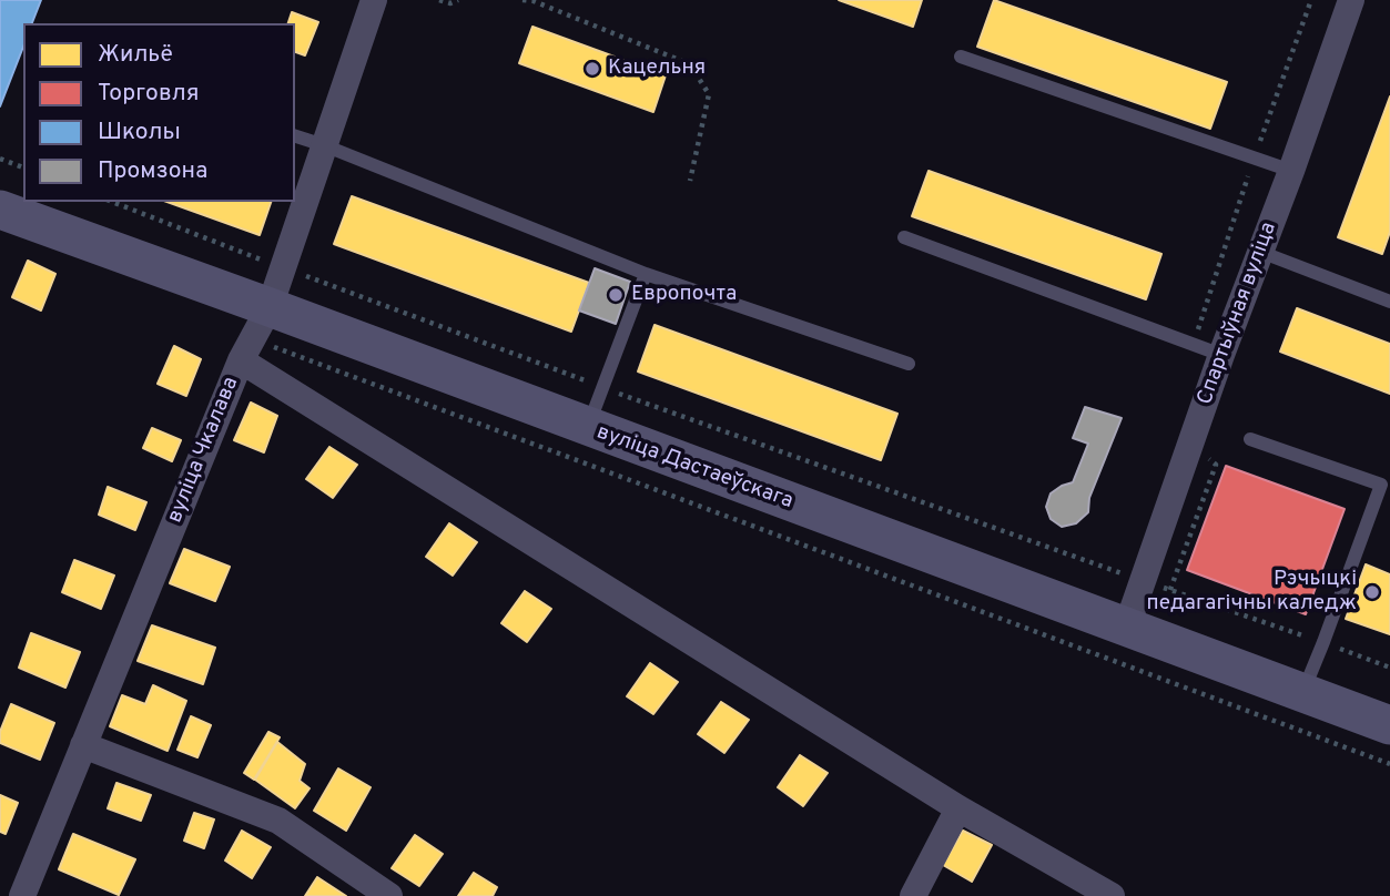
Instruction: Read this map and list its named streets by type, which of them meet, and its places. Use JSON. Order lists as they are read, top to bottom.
{
  "streets": {
    "street": ["Спартыўная вуліца", "вуліца Чкалава", "вуліца Дастаеўскага"]
  },
  "crossings": [
    ["Спартыўная вуліца", "вуліца Дастаеўскага"],
    ["вуліца Чкалава", "вуліца Дастаеўскага"]
  ],
  "places": ["Кацельня", "Европочта", "Рэчыцкі педагагічны каледж"],
  "legend": [
    "Жильё",
    "Торговля",
    "Школы",
    "Промзона"
  ]
}
